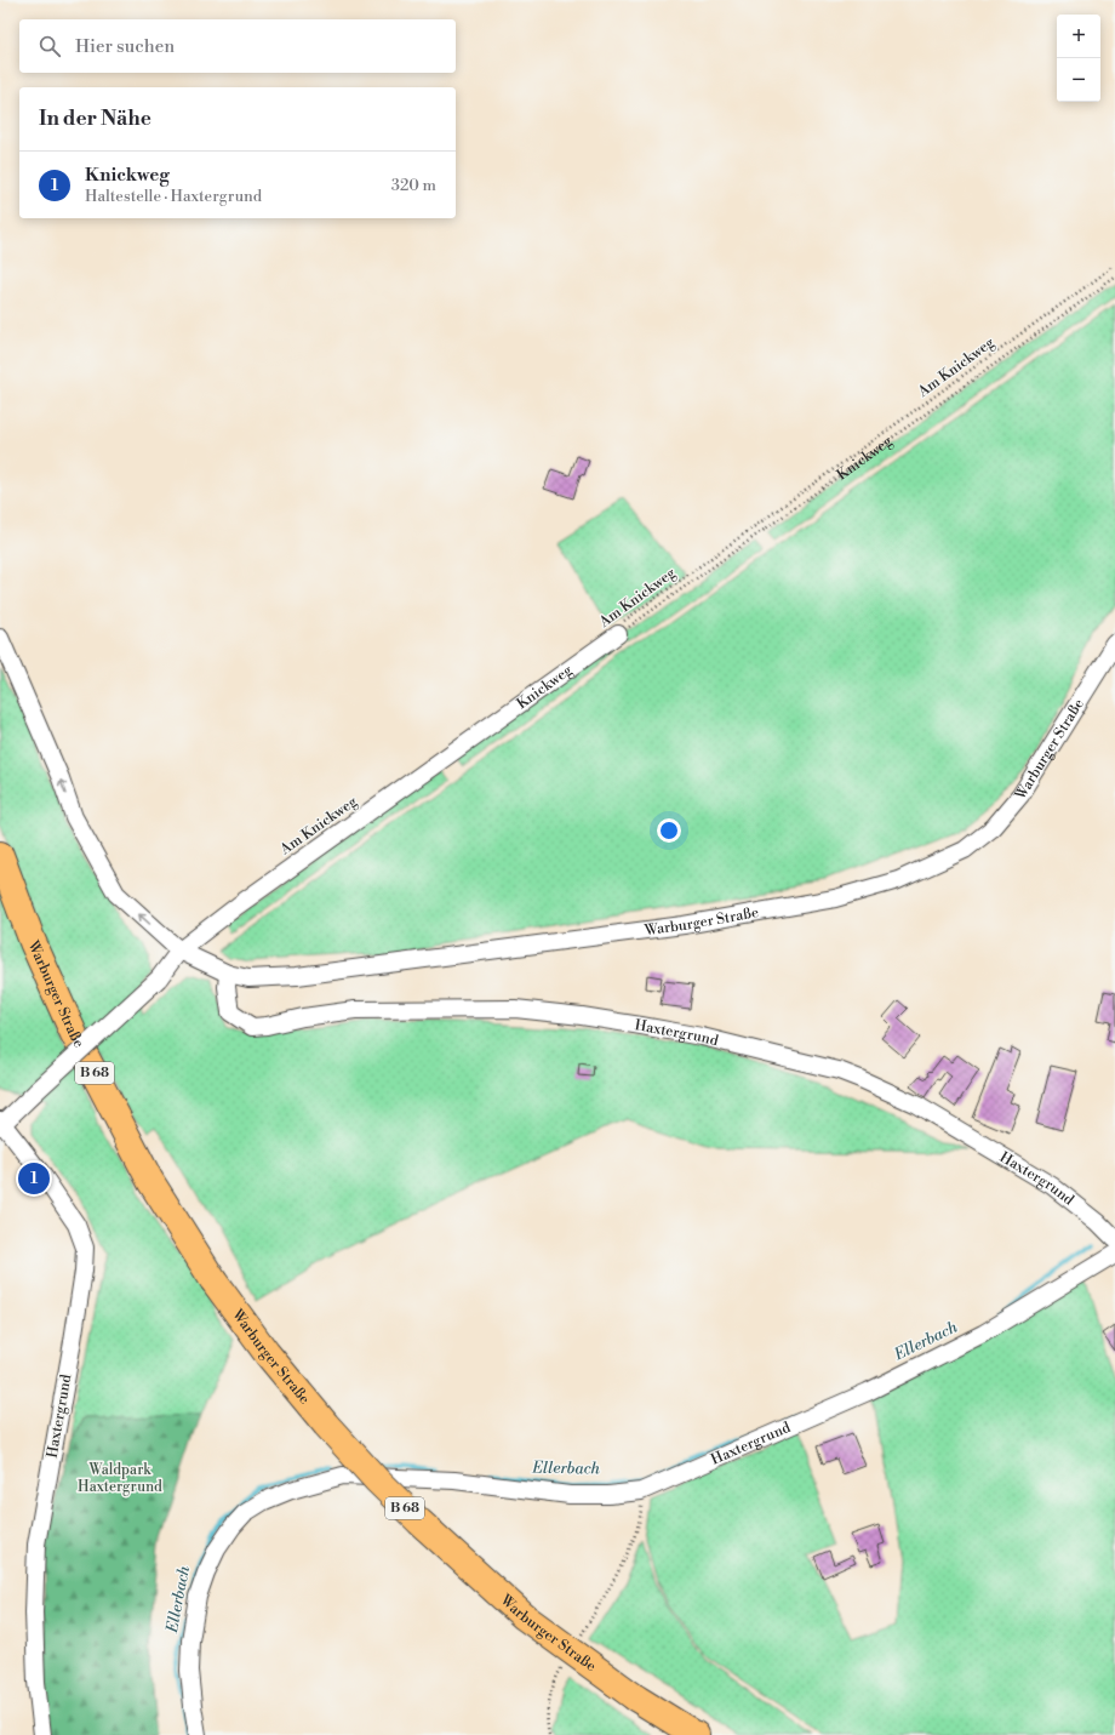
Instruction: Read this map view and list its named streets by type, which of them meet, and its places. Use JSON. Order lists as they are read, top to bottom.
{
  "streets": {
    "main road": ["Warburger Straße", "B 68"],
    "street": ["Knickweg", "Haxtergrund"],
    "path": ["Am Knickweg"]
  },
  "crossings": [
    ["Am Knickweg", "Knickweg"],
    ["Knickweg", "Warburger Straße"],
    ["Knickweg", "Haxtergrund"],
    ["Warburger Straße", "Haxtergrund"]
  ],
  "water": ["Ellerbach"],
  "parks": ["Waldpark Haxtergrund"],
  "page": {
    "map_buttons": ["+", "−"],
    "search": "Hier suchen",
    "heading": "In der Nähe",
    "list": [
      {
        "mark": "1",
        "name": "Knickweg",
        "note": "Haltestelle · Haxtergrund",
        "value": "320 m"
      }
    ],
    "pins": "1"
  }
}
